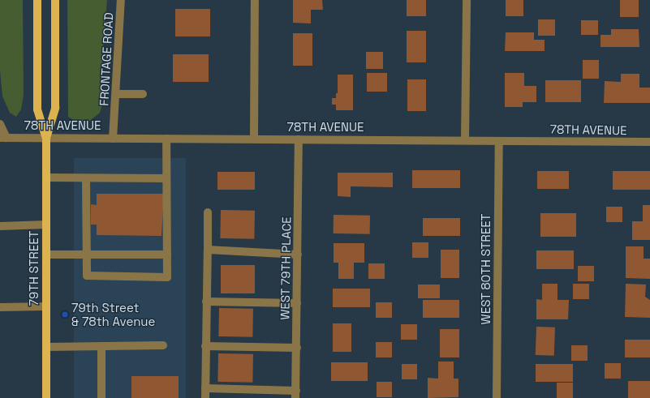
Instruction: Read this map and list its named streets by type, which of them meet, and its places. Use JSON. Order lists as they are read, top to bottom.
{
  "streets": {
    "main road": ["79TH STREET"],
    "street": [
      "FRONTAGE ROAD",
      "78TH AVENUE",
      "WEST 79TH PLACE",
      "WEST 80TH STREET"
    ]
  },
  "crossings": [
    ["FRONTAGE ROAD", "78TH AVENUE"],
    ["78TH AVENUE", "79TH STREET"],
    ["78TH AVENUE", "WEST 79TH PLACE"],
    ["78TH AVENUE", "WEST 80TH STREET"]
  ],
  "places": ["79th Street & 78th Avenue"]
}
